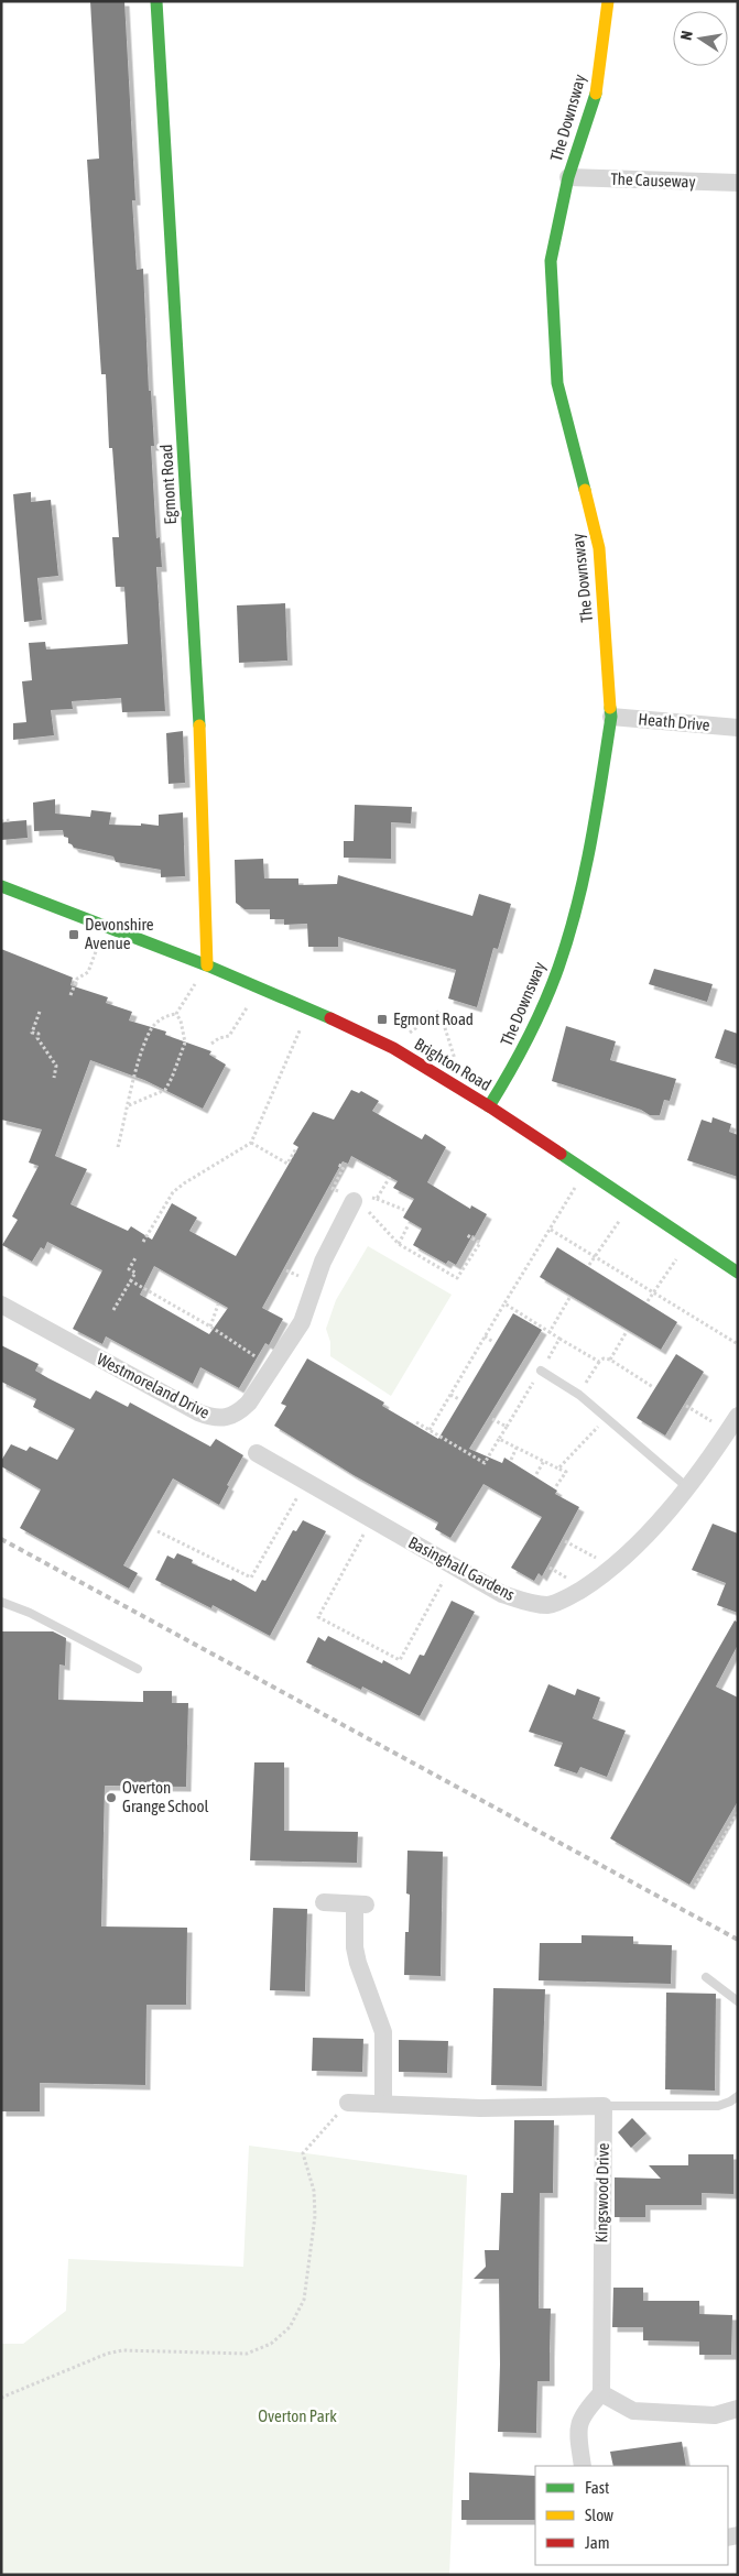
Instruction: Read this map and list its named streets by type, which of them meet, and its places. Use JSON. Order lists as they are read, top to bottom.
{
  "streets": {
    "street": [
      "The Downsway",
      "The Causeway",
      "Egmont Road",
      "Heath Drive",
      "Brighton Road",
      "Westmoreland Drive",
      "Basinghall Gardens",
      "Kingswood Drive"
    ]
  },
  "crossings": [
    ["The Downsway", "The Causeway"],
    ["The Downsway", "Heath Drive"],
    ["The Downsway", "Brighton Road"],
    ["Egmont Road", "Brighton Road"]
  ],
  "parks": ["Overton Park"],
  "places": {
    "transit": ["Devonshire Avenue", "Egmont Road"],
    "other": ["Overton Grange School"]
  },
  "legend": ["Fast", "Slow", "Jam"],
  "north": "left"
}
